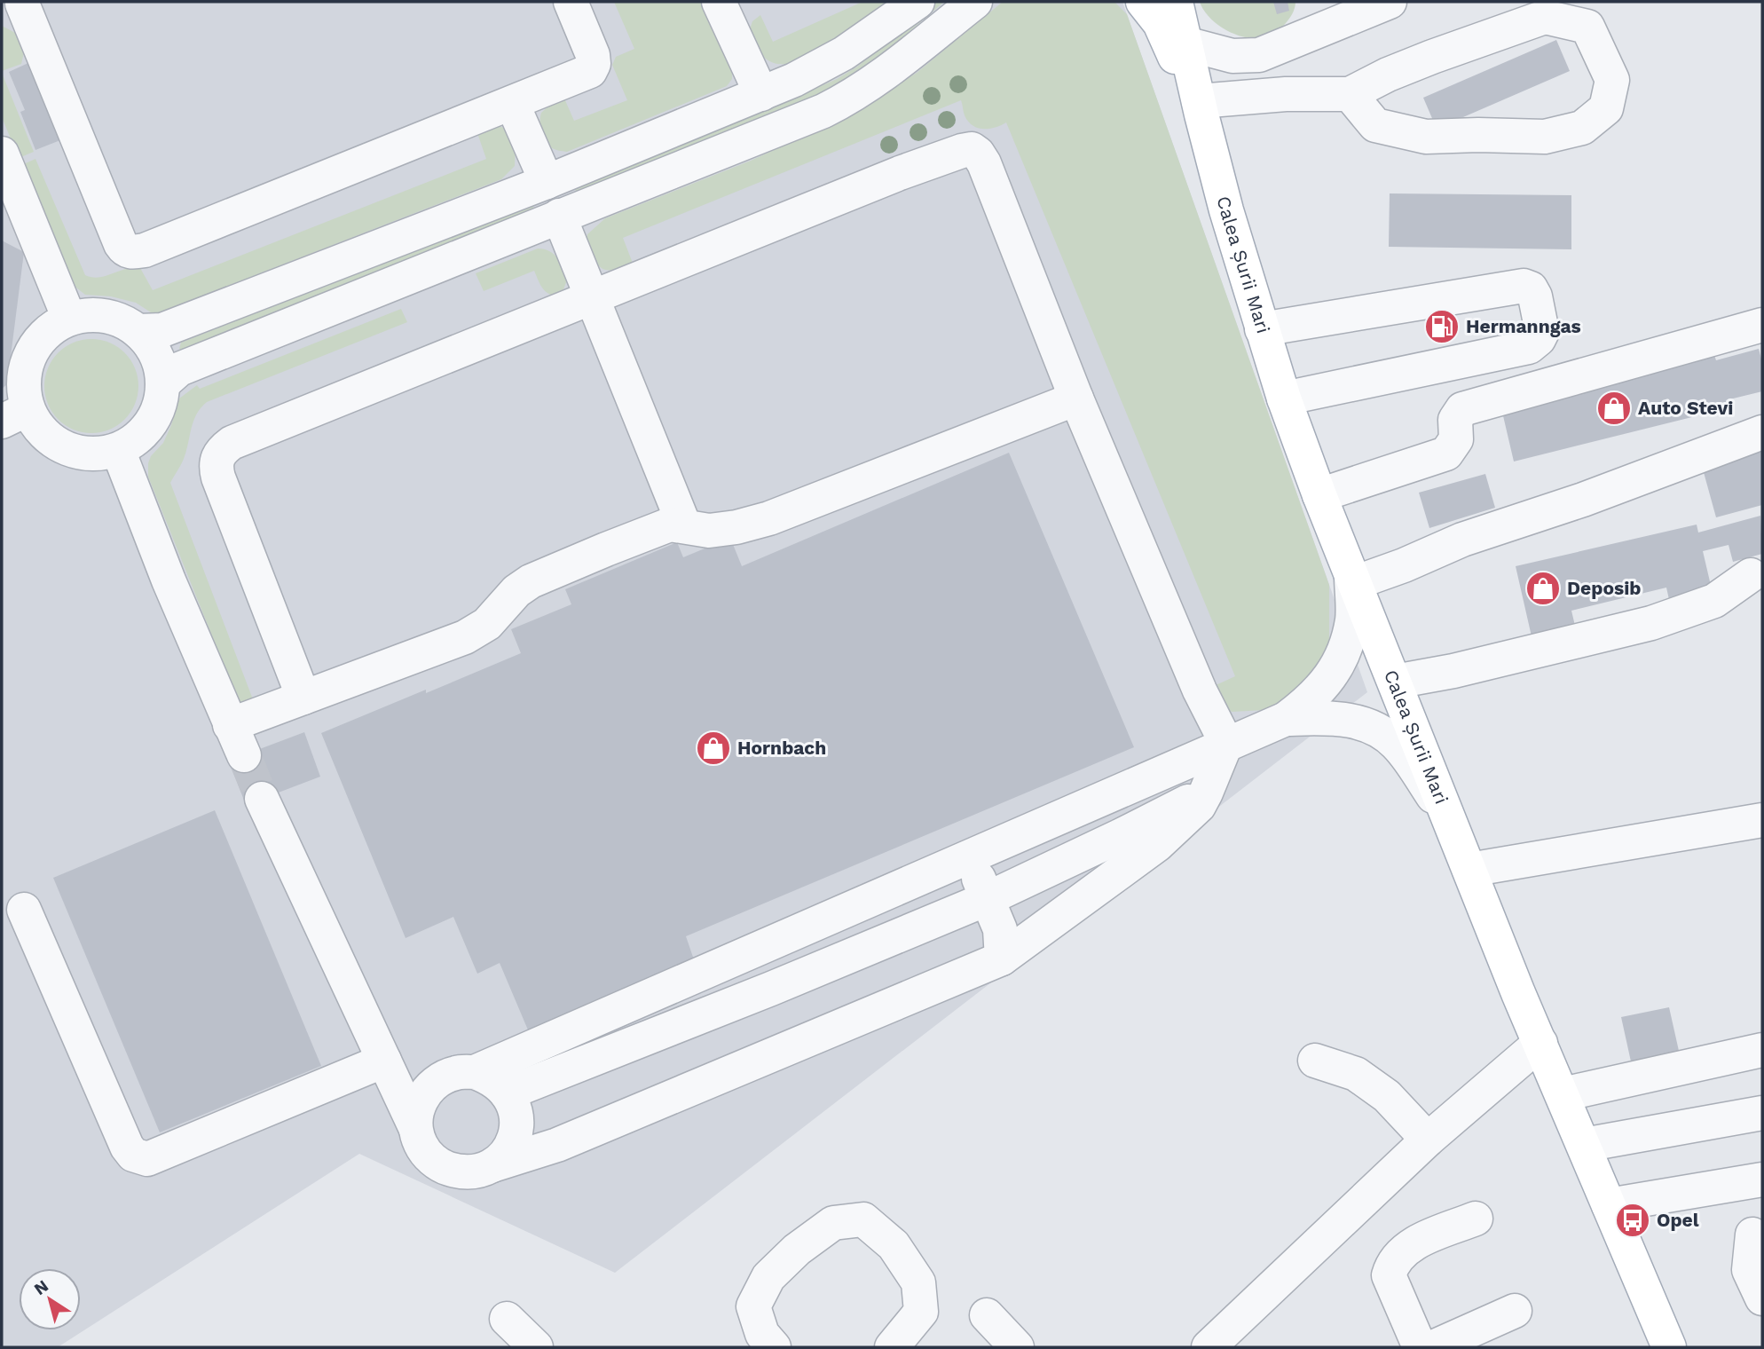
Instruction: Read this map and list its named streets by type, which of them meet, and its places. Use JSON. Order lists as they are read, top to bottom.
{
  "streets": {
    "main road": ["Calea Șurii Mari"]
  },
  "places": {
    "fuel station": ["Hermanngas"],
    "shop": ["Auto Stevi", "Deposib", "Hornbach"],
    "bus stop": ["Opel"]
  },
  "north": "top left"
}
